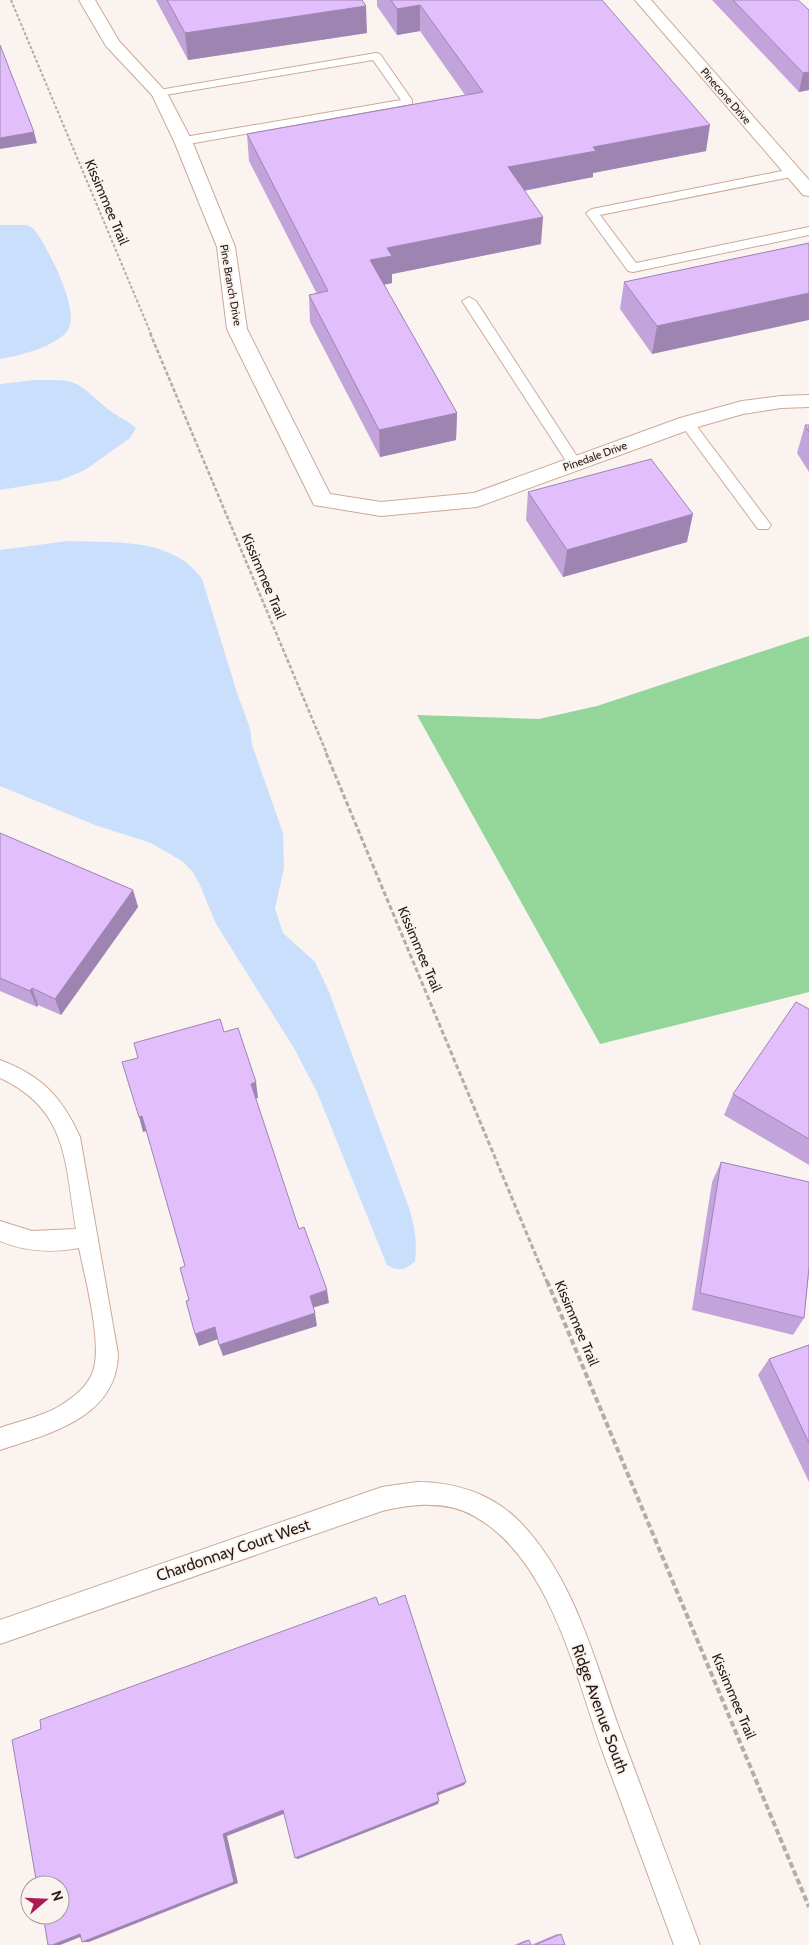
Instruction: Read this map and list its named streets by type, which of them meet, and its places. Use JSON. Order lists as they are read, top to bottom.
{
  "streets": {
    "street": ["Pinecone Drive", "Pine Branch Drive", "Pinedale Drive"],
    "lane": ["Chardonnay Court West", "Ridge Avenue South"],
    "path": ["Kissimmee Trail"]
  },
  "crossings": [
    ["Pine Branch Drive", "Pinedale Drive"],
    ["Chardonnay Court West", "Ridge Avenue South"]
  ],
  "north": "right"
}
